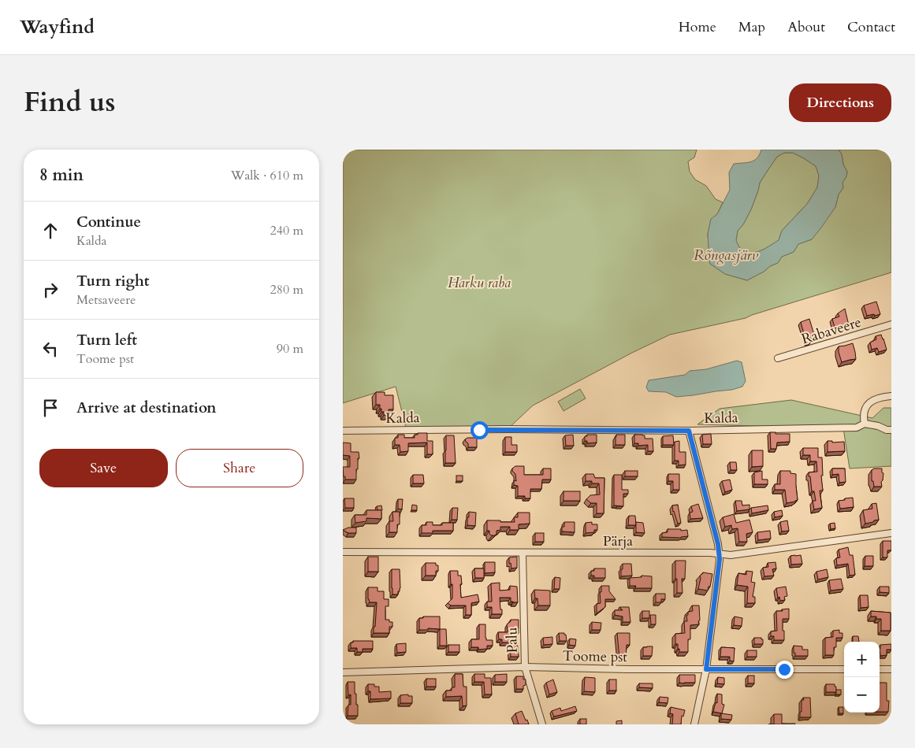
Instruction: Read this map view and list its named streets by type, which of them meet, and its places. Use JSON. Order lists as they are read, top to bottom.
{
  "streets": {
    "street": [
      "Rabaveere",
      "Kalda",
      "Pärja",
      "Palu",
      "Toome pst"
    ]
  },
  "crossings": [
    ["Pärja", "Palu"],
    ["Palu", "Toome pst"]
  ],
  "water": ["Rõngasjärv"],
  "parks": ["Harku raba"],
  "page": {
    "header": "Wayfind",
    "nav": [
      "Home",
      "Map",
      "About",
      "Contact"
    ],
    "title": "Find us",
    "buttons": [
      "Directions",
      ["Save", "Share"]
    ],
    "heading": ["8 min", "Walk · 610 m"],
    "list": [
      ["Continue", "Kalda", "240 m"],
      ["Turn right", "Metsaveere", "280 m"],
      ["Turn left", "Toome pst", "90 m"],
      "Arrive at destination"
    ],
    "map_buttons": ["+", "−"]
  }
}
